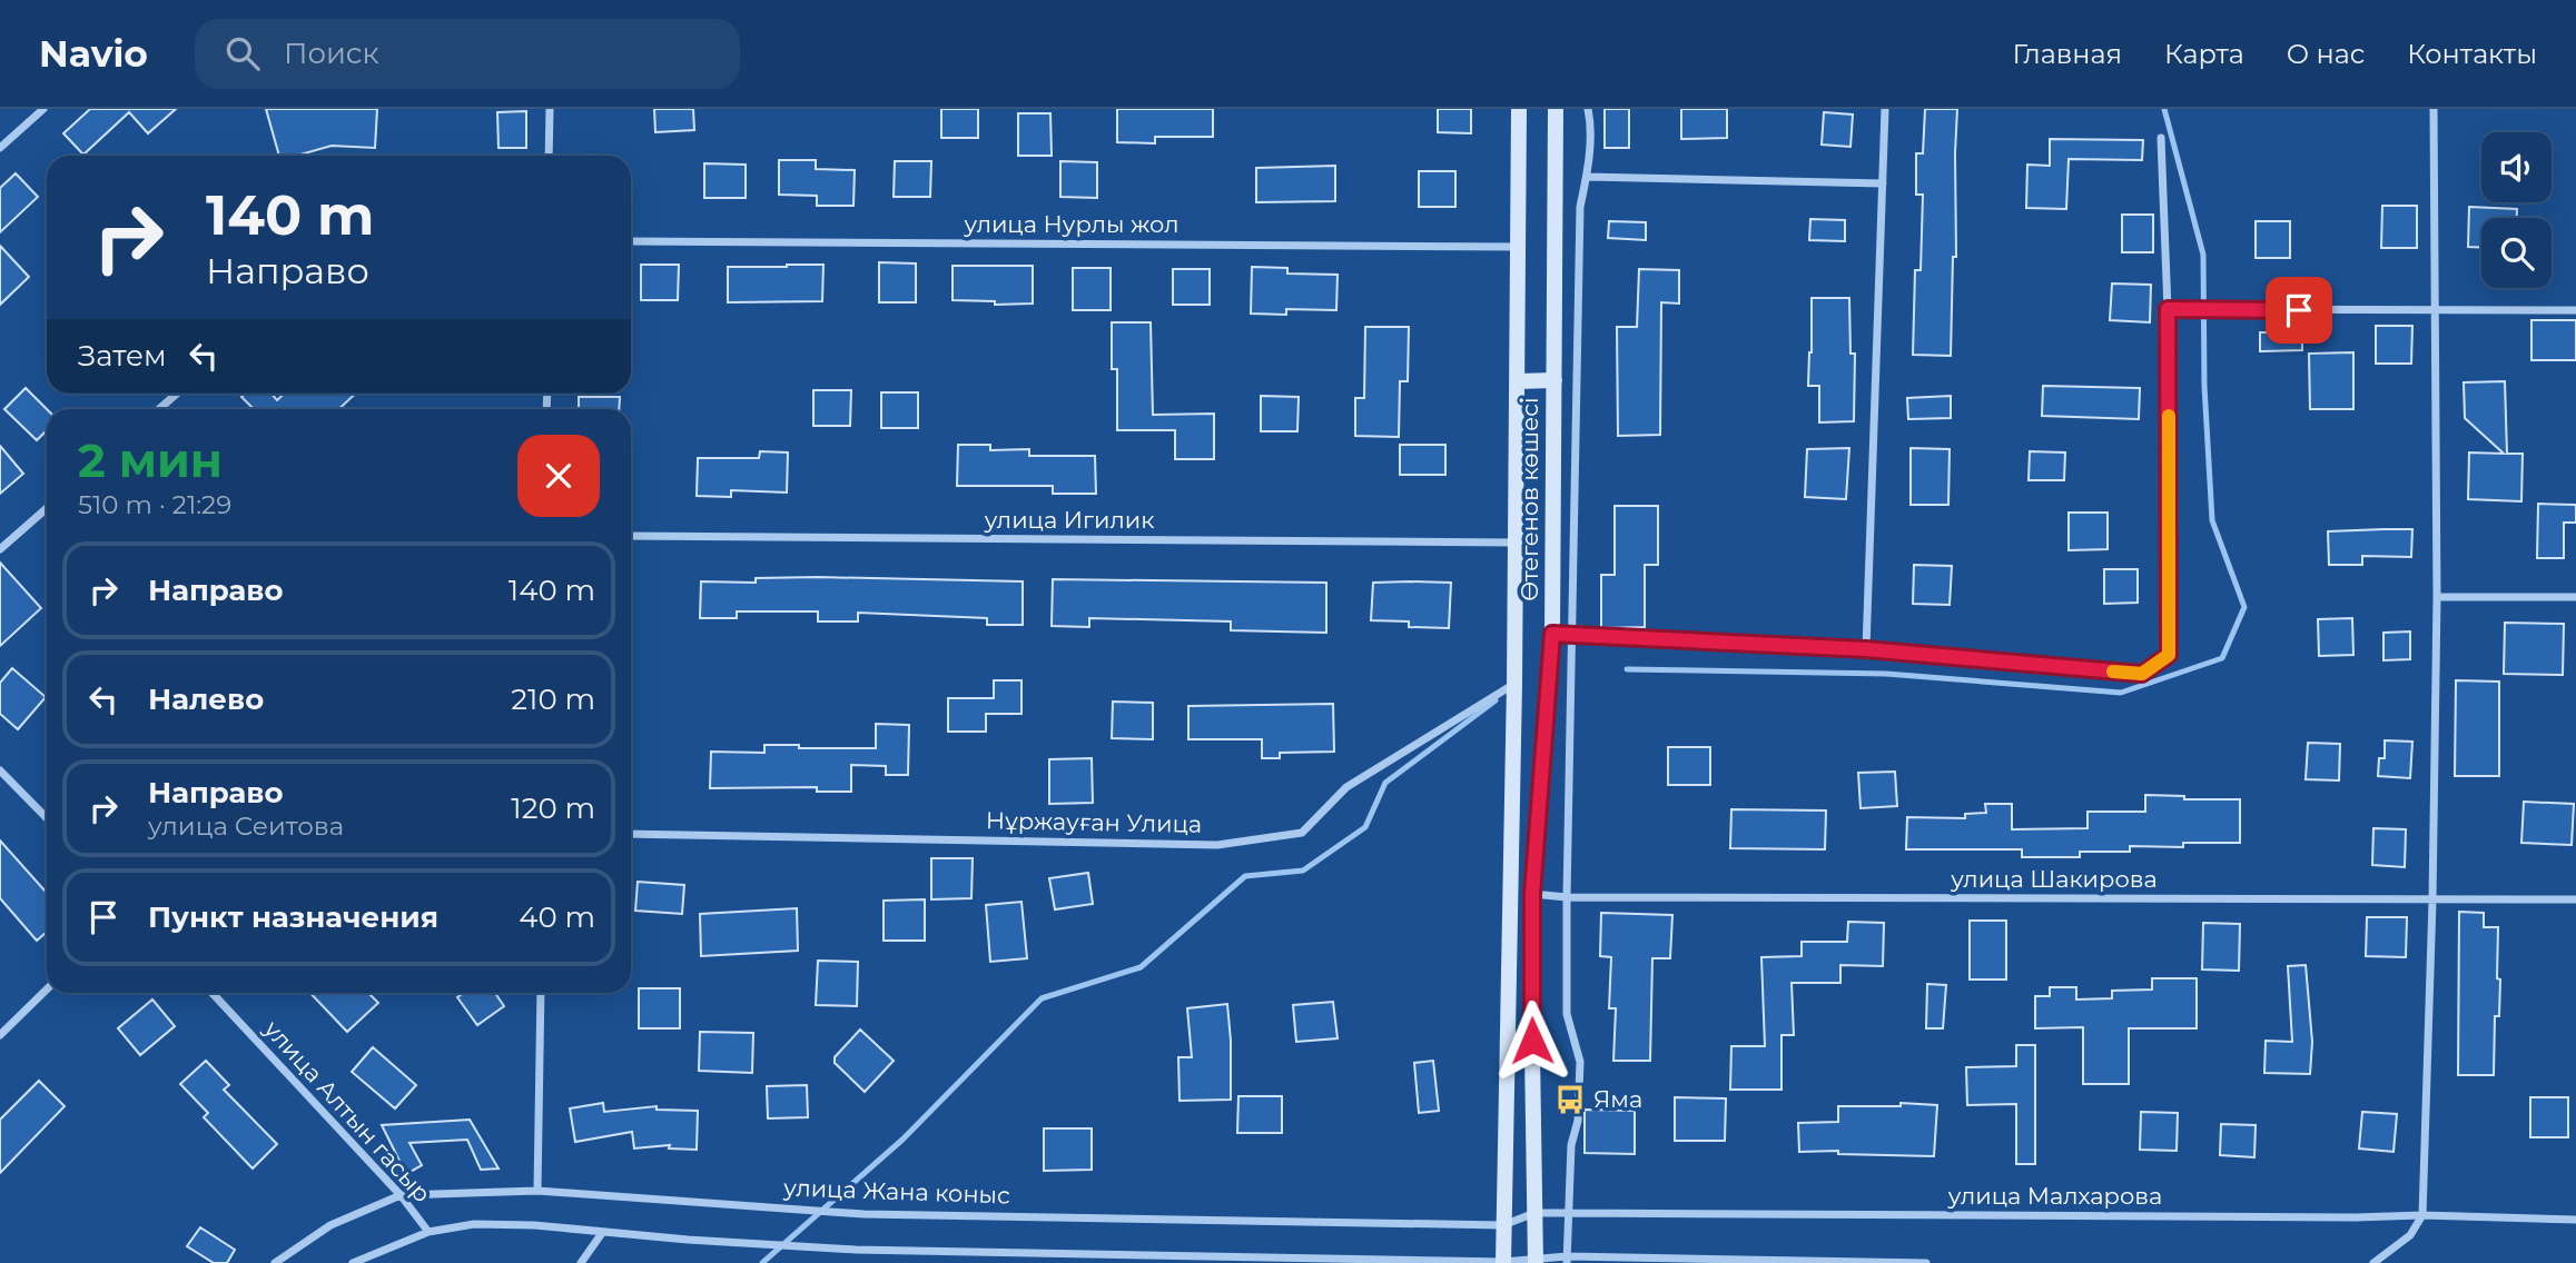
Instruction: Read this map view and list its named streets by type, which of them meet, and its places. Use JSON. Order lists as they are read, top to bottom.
{
  "streets": {
    "main road": ["Өтегенов көшесі"],
    "street": [
      "улица Нурлы жол",
      "улица Игилик",
      "Нұржауған Улица",
      "улица Шакирова",
      "улица Алтын гасыр",
      "улица Жана коныс",
      "улица Малхарова"
    ]
  },
  "crossings": [
    ["улица Нурлы жол", "Өтегенов көшесі"],
    ["Өтегенов көшесі", "улица Игилик"],
    ["Өтегенов көшесі", "Нұржауған Улица"],
    ["Өтегенов көшесі", "улица Шакирова"],
    ["Өтегенов көшесі", "улица Жана коныс"],
    ["Өтегенов көшесі", "улица Малхарова"],
    ["улица Алтын гасыр", "улица Жана коныс"],
    ["улица Жана коныс", "улица Малхарова"]
  ],
  "places": {
    "bus stop": ["Яма"]
  },
  "page": {
    "header": "Navio",
    "search": "Поиск",
    "nav": [
      "Главная",
      "Карта",
      "О нас",
      "Контакты"
    ],
    "turn": ["140 m", "Направо"],
    "then": "Затем",
    "heading": ["2 мин", "510 m · 21:29"],
    "list": [
      {
        "name": "Направо",
        "value": "140 m"
      },
      {
        "name": "Налево",
        "value": "210 m"
      },
      {
        "name": "Направо",
        "note": "улица Сеитова",
        "value": "120 m"
      },
      {
        "name": "Пункт назначения",
        "value": "40 m"
      }
    ]
  }
}
